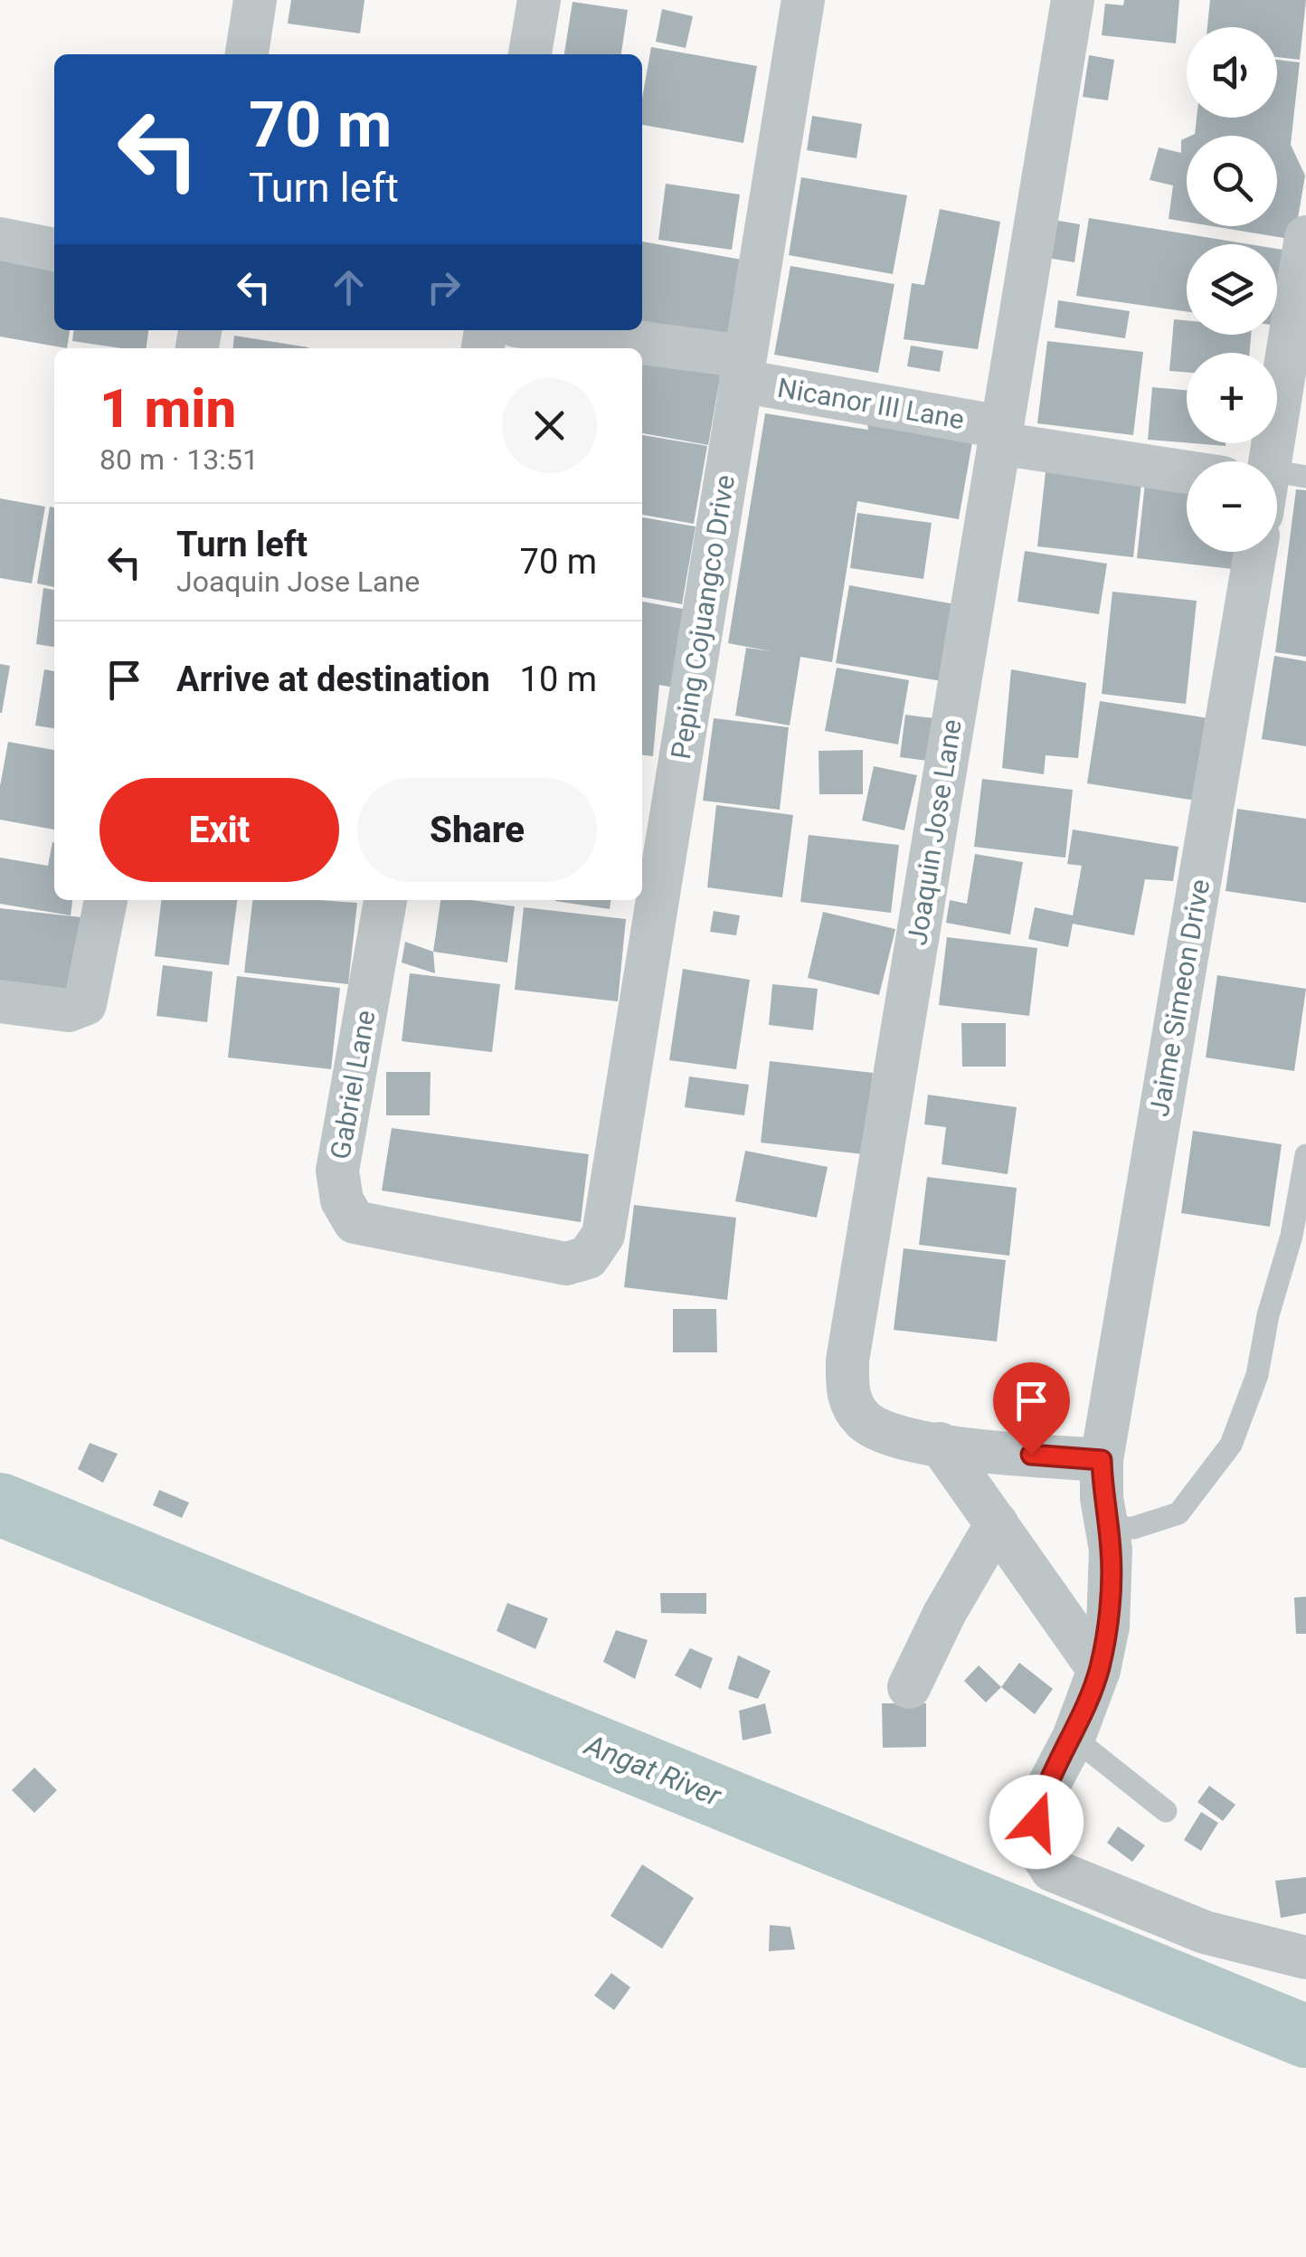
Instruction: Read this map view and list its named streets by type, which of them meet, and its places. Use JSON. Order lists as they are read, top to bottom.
{
  "streets": {
    "street": [
      "Nicanor III Lane",
      "Peping Cojuangco Drive",
      "Joaquin Jose Lane",
      "Jaime Simeon Drive",
      "Gabriel Lane"
    ]
  },
  "crossings": [
    ["Nicanor III Lane", "Peping Cojuangco Drive"],
    ["Nicanor III Lane", "Joaquin Jose Lane"],
    ["Peping Cojuangco Drive", "Gabriel Lane"],
    ["Joaquin Jose Lane", "Jaime Simeon Drive"]
  ],
  "water": ["Angat River"],
  "page": {
    "map_buttons": ["+", "−"],
    "turn": ["70 m", "Turn left"],
    "heading": ["1 min", "80 m · 13:51"],
    "list": [
      {
        "name": "Turn left",
        "note": "Joaquin Jose Lane",
        "value": "70 m"
      },
      {
        "name": "Arrive at destination",
        "value": "10 m"
      }
    ],
    "buttons": ["Exit", "Share"]
  }
}
